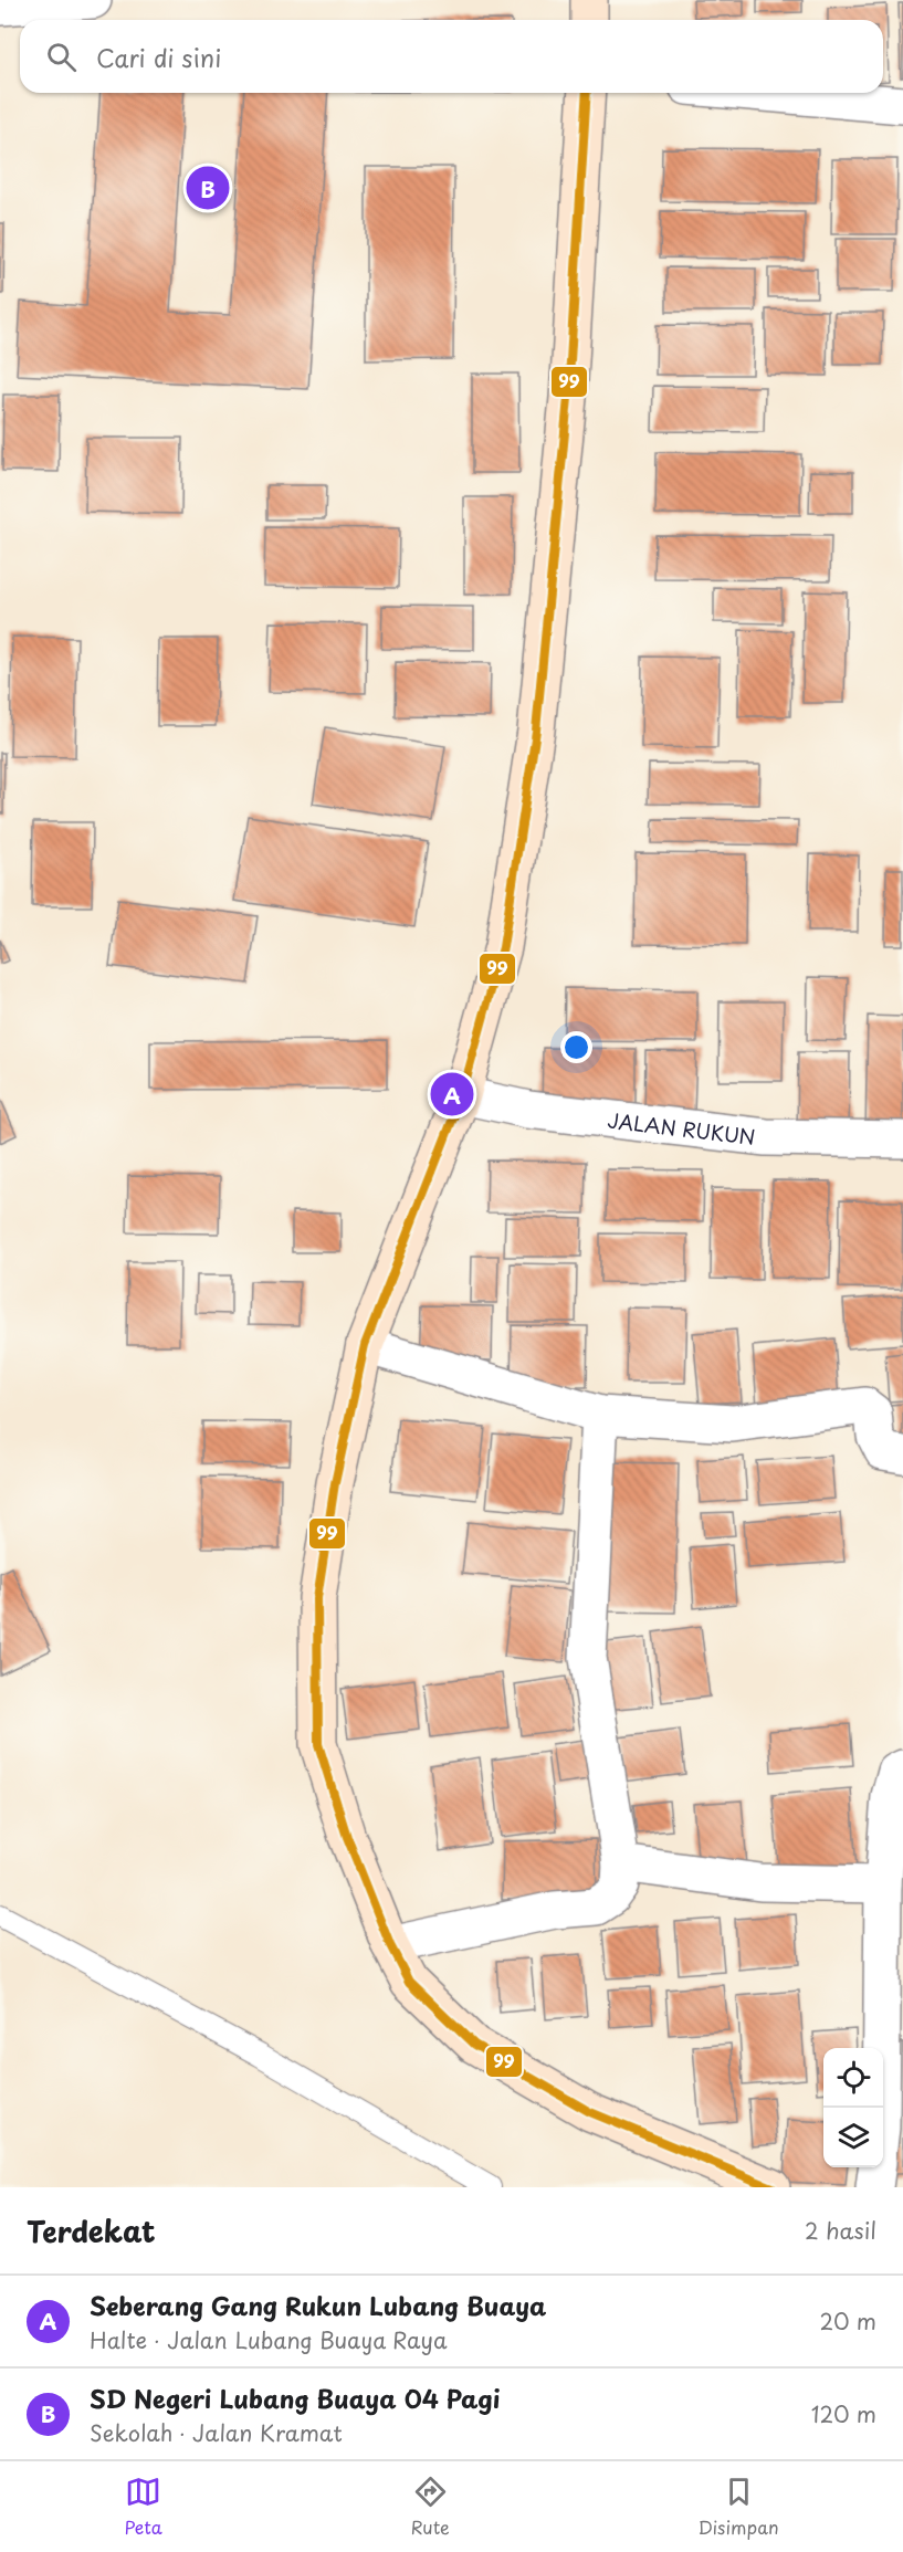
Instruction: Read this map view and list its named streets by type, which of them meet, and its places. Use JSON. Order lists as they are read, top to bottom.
{
  "streets": {
    "street": ["JALAN RUKUN"]
  },
  "lines": ["transit line 99"],
  "page": {
    "search": "Cari di sini",
    "pins": ["B", "A"],
    "heading": ["Terdekat", "2 hasil"],
    "list": [
      {
        "mark": "A",
        "name": "Seberang Gang Rukun Lubang Buaya",
        "note": "Halte · Jalan Lubang Buaya Raya",
        "value": "20 m"
      },
      {
        "mark": "B",
        "name": "SD Negeri Lubang Buaya 04 Pagi",
        "note": "Sekolah · Jalan Kramat",
        "value": "120 m"
      }
    ],
    "nav": ["Peta", "Rute", "Disimpan"]
  }
}
